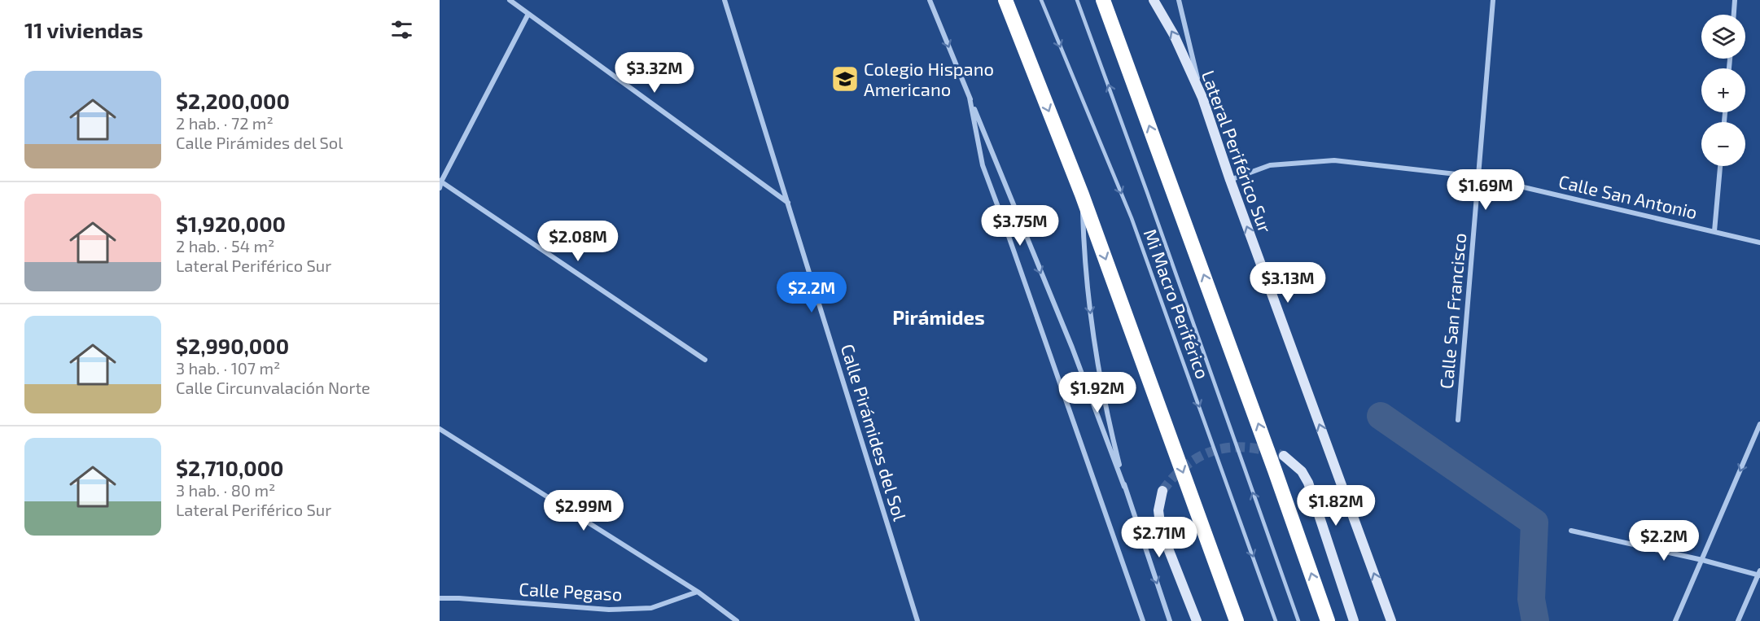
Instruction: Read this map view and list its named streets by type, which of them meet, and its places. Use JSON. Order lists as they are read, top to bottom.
{
  "streets": {
    "main road": ["Lateral Periférico Sur"],
    "street": [
      "Calle San Antonio",
      "Calle San Francisco",
      "Calle Pirámides del Sol",
      "Calle Pegaso"
    ],
    "lane": ["Mi Macro Periférico"]
  },
  "crossings": [
    ["Lateral Periférico Sur", "Calle San Antonio"],
    ["Calle San Antonio", "Calle San Francisco"]
  ],
  "districts": ["Pirámides"],
  "places": {
    "school or university": ["Colegio Hispano Americano"]
  },
  "page": {
    "heading": "11 viviendas",
    "map_buttons": ["+", "−"],
    "price": [
      "$3.32M",
      "$1.69M",
      "$3.75M",
      "$2.08M",
      "$3.13M",
      "$2.2M",
      "$1.92M",
      "$1.82M",
      "$2.99M",
      "$2.71M",
      "$2.2M"
    ],
    "list": [
      {
        "name": "$2,200,000",
        "note": "2 hab. · 72 m² · Calle Pirámides del Sol"
      },
      {
        "name": "$1,920,000",
        "note": "2 hab. · 54 m² · Lateral Periférico Sur"
      },
      {
        "name": "$2,990,000",
        "note": "3 hab. · 107 m² · Calle Circunvalación Norte"
      },
      {
        "name": "$2,710,000",
        "note": "3 hab. · 80 m² · Lateral Periférico Sur"
      }
    ]
  }
}
